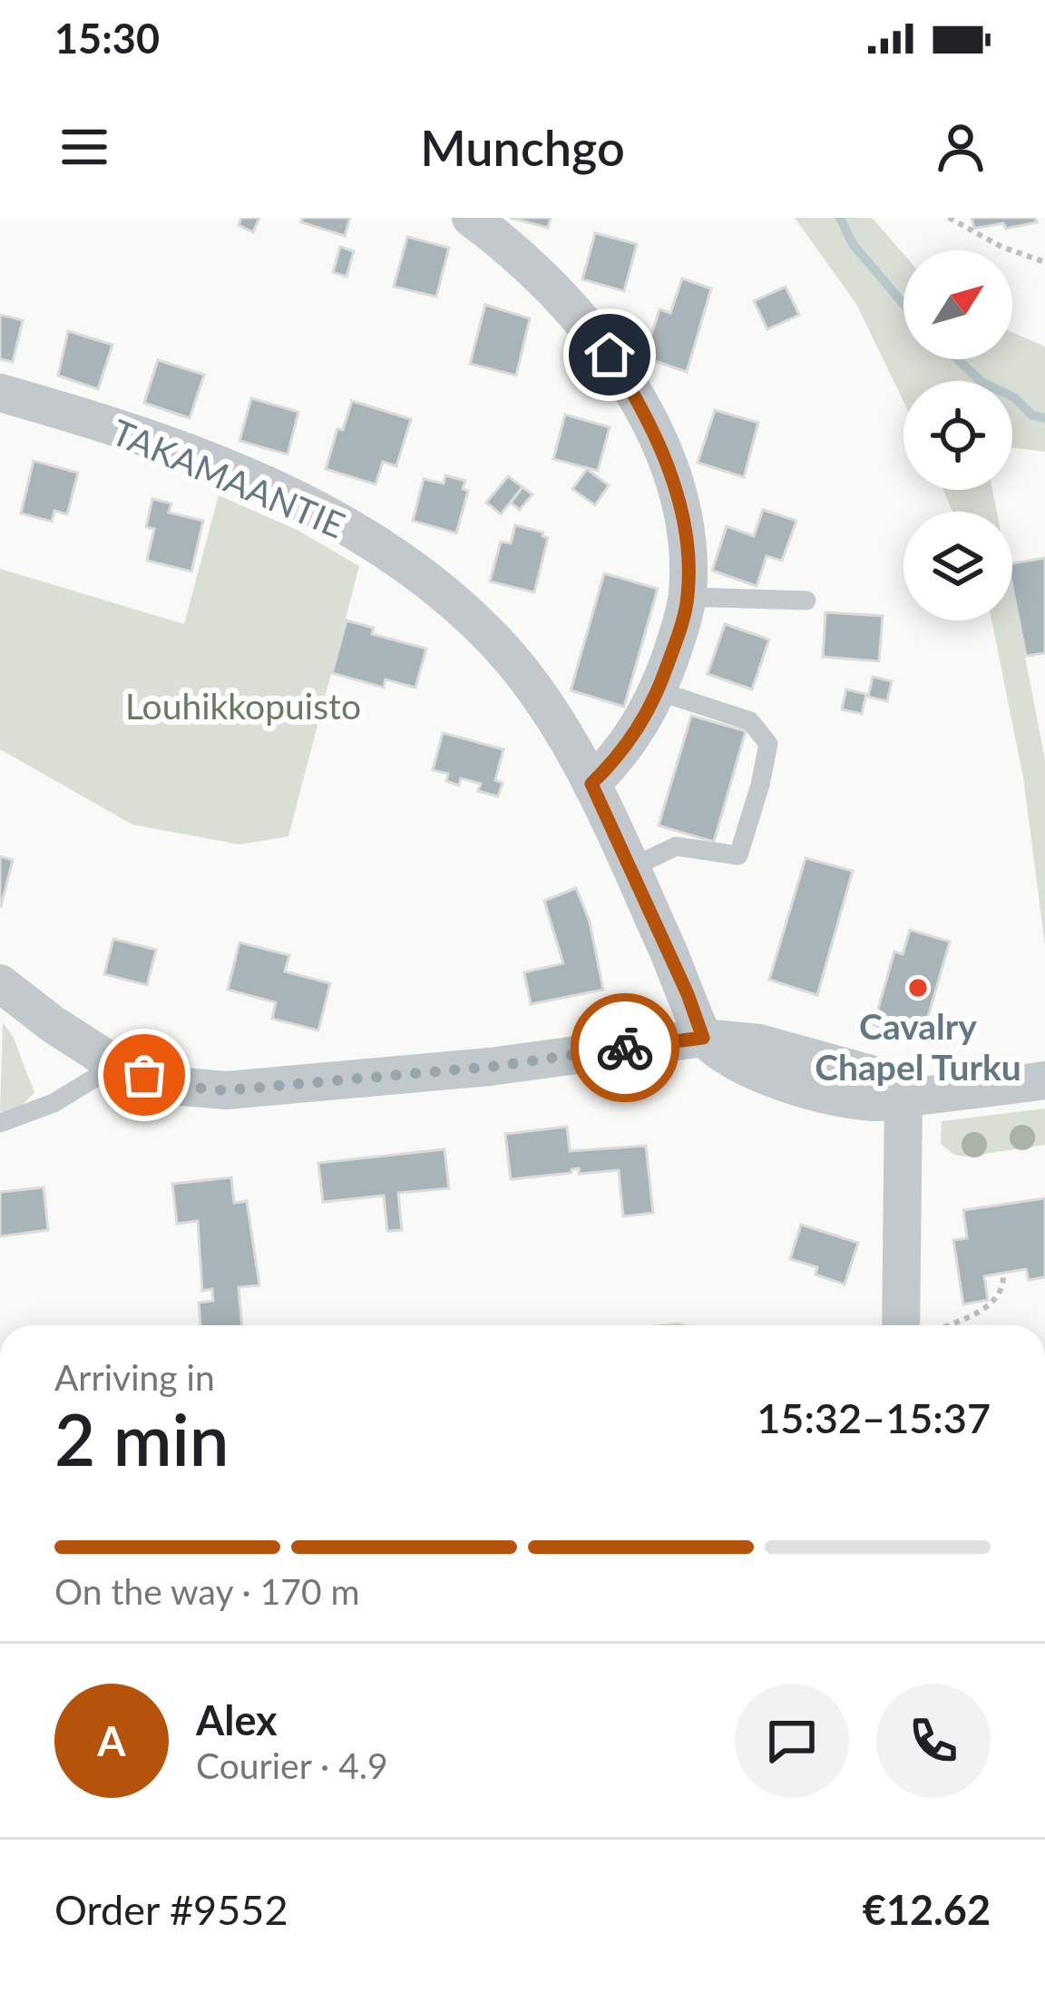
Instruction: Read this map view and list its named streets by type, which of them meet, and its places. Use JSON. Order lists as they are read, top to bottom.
{
  "streets": {
    "street": ["TAKAMAANTIE"]
  },
  "parks": ["Louhikkopuisto"],
  "places": ["Cavalry Chapel Turku"],
  "north": "top right",
  "page": {
    "status": "15:30",
    "header": "Munchgo",
    "heading": ["2 min", "Arriving in", "15:32–15:37"],
    "panel": [
      "Alex",
      "Courier · 4.9",
      "Order #9552",
      "€12.62"
    ],
    "bar": "On the way · 170 m",
    "round": "A"
  }
}
